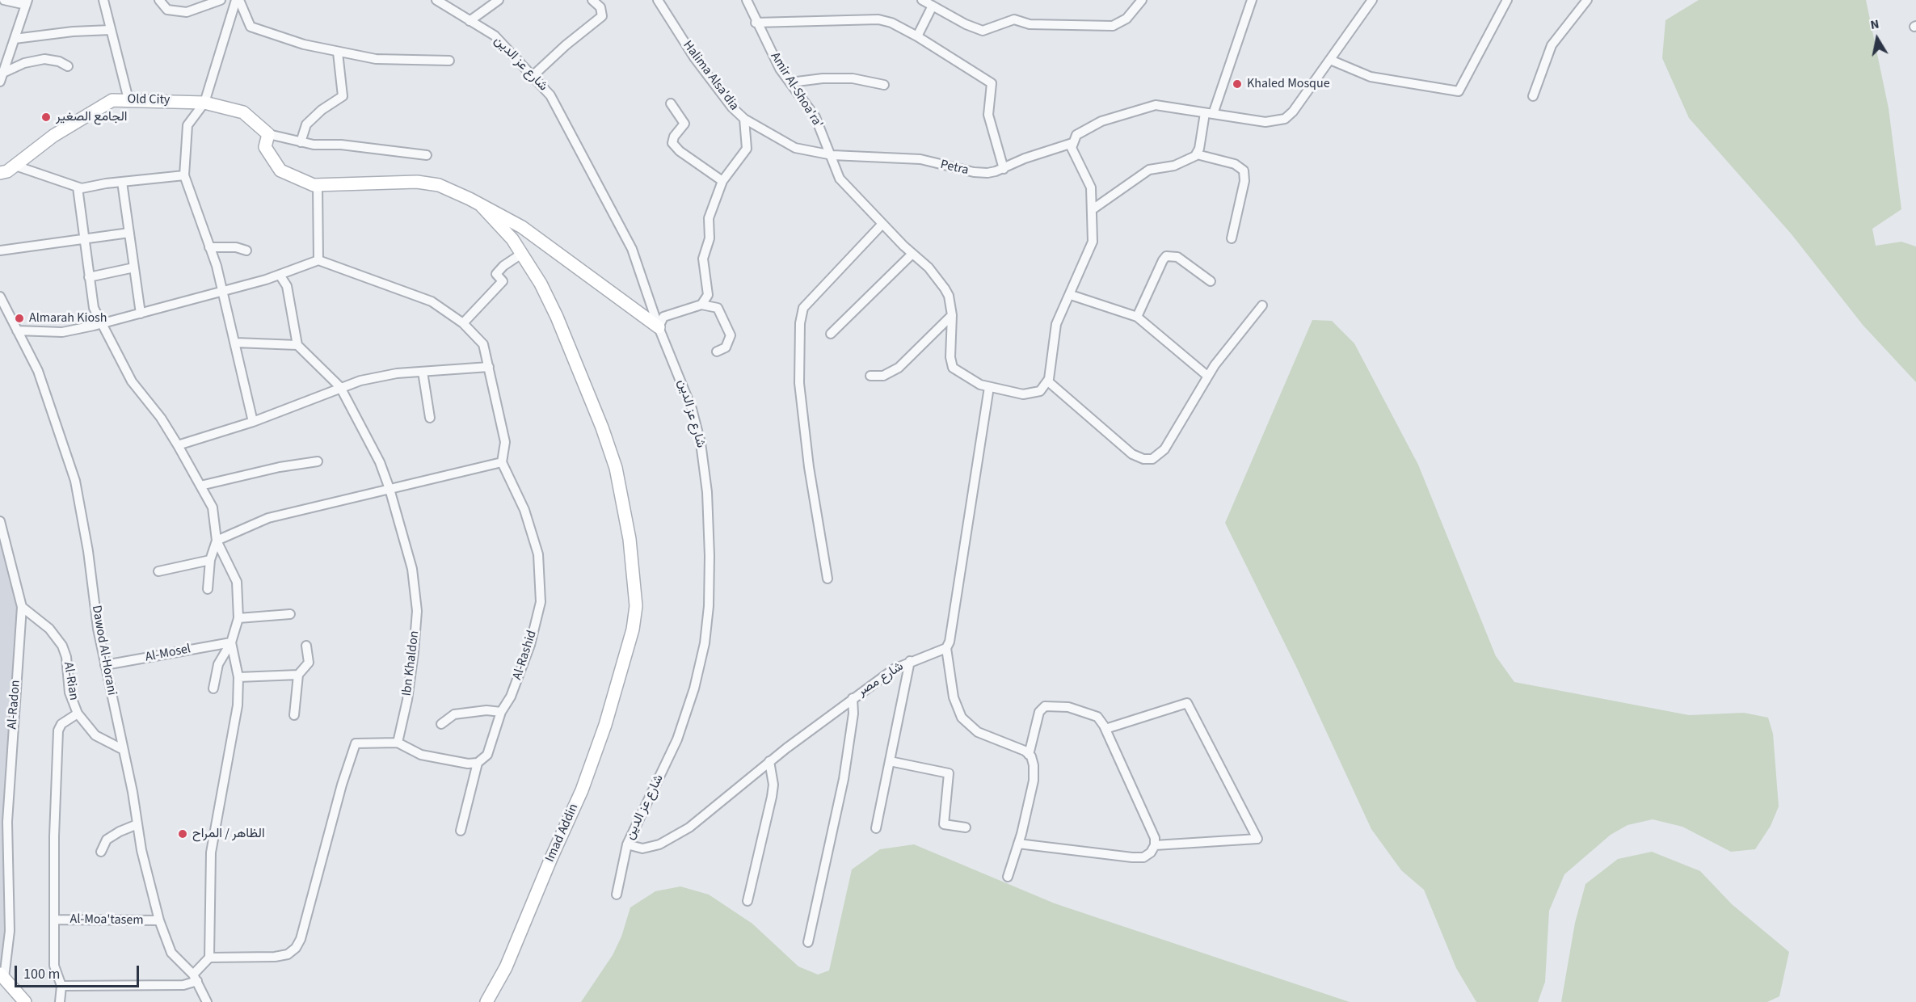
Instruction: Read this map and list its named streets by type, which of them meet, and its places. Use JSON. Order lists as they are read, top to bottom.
{
  "streets": {
    "street": [
      "شارع عز الدين",
      "Halima Alsa'dia",
      "Amir Al-Shoa'ra'",
      "Old City",
      "Petra",
      "Dawod Al-Horani",
      "Al-Mosel",
      "Al-Rashid",
      "Ibn Khaldon",
      "شارع مصر",
      "Al-Rian",
      "Al-Radon",
      "Imad Addin",
      "Al-Moa'tasem"
    ]
  },
  "crossings": [
    ["شارع عز الدين", "شارع مصر"],
    ["Halima Alsa'dia", "Amir Al-Shoa'ra'"],
    ["Halima Alsa'dia", "Petra"],
    ["Amir Al-Shoa'ra'", "Petra"],
    ["Dawod Al-Horani", "Al-Mosel"],
    ["Dawod Al-Horani", "Al-Rian"],
    ["Dawod Al-Horani", "Al-Moa'tasem"],
    ["Al-Rian", "Al-Radon"]
  ],
  "places": [
    "Khaled Mosque",
    "الجامع الصغير",
    "Almarah Kiosh",
    "الظاهر / المراح"
  ],
  "scale_bar": "100 m",
  "north": "top"
}
